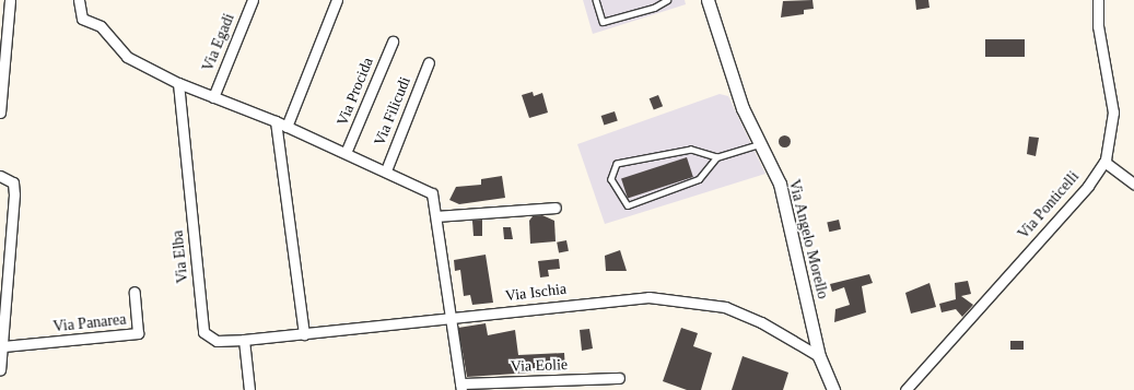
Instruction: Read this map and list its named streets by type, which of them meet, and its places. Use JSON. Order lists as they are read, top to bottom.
{
  "streets": {
    "street": [
      "Via Egadi",
      "Via Procida",
      "Via Filicudi",
      "Via Ponticelli",
      "Via Angelo Morello",
      "Via Elba",
      "Via Ischia",
      "Via Panarea",
      "Via Eolie"
    ]
  },
  "crossings": [
    ["Via Angelo Morello", "Via Ischia"],
    ["Via Elba", "Via Ischia"]
  ]
}
